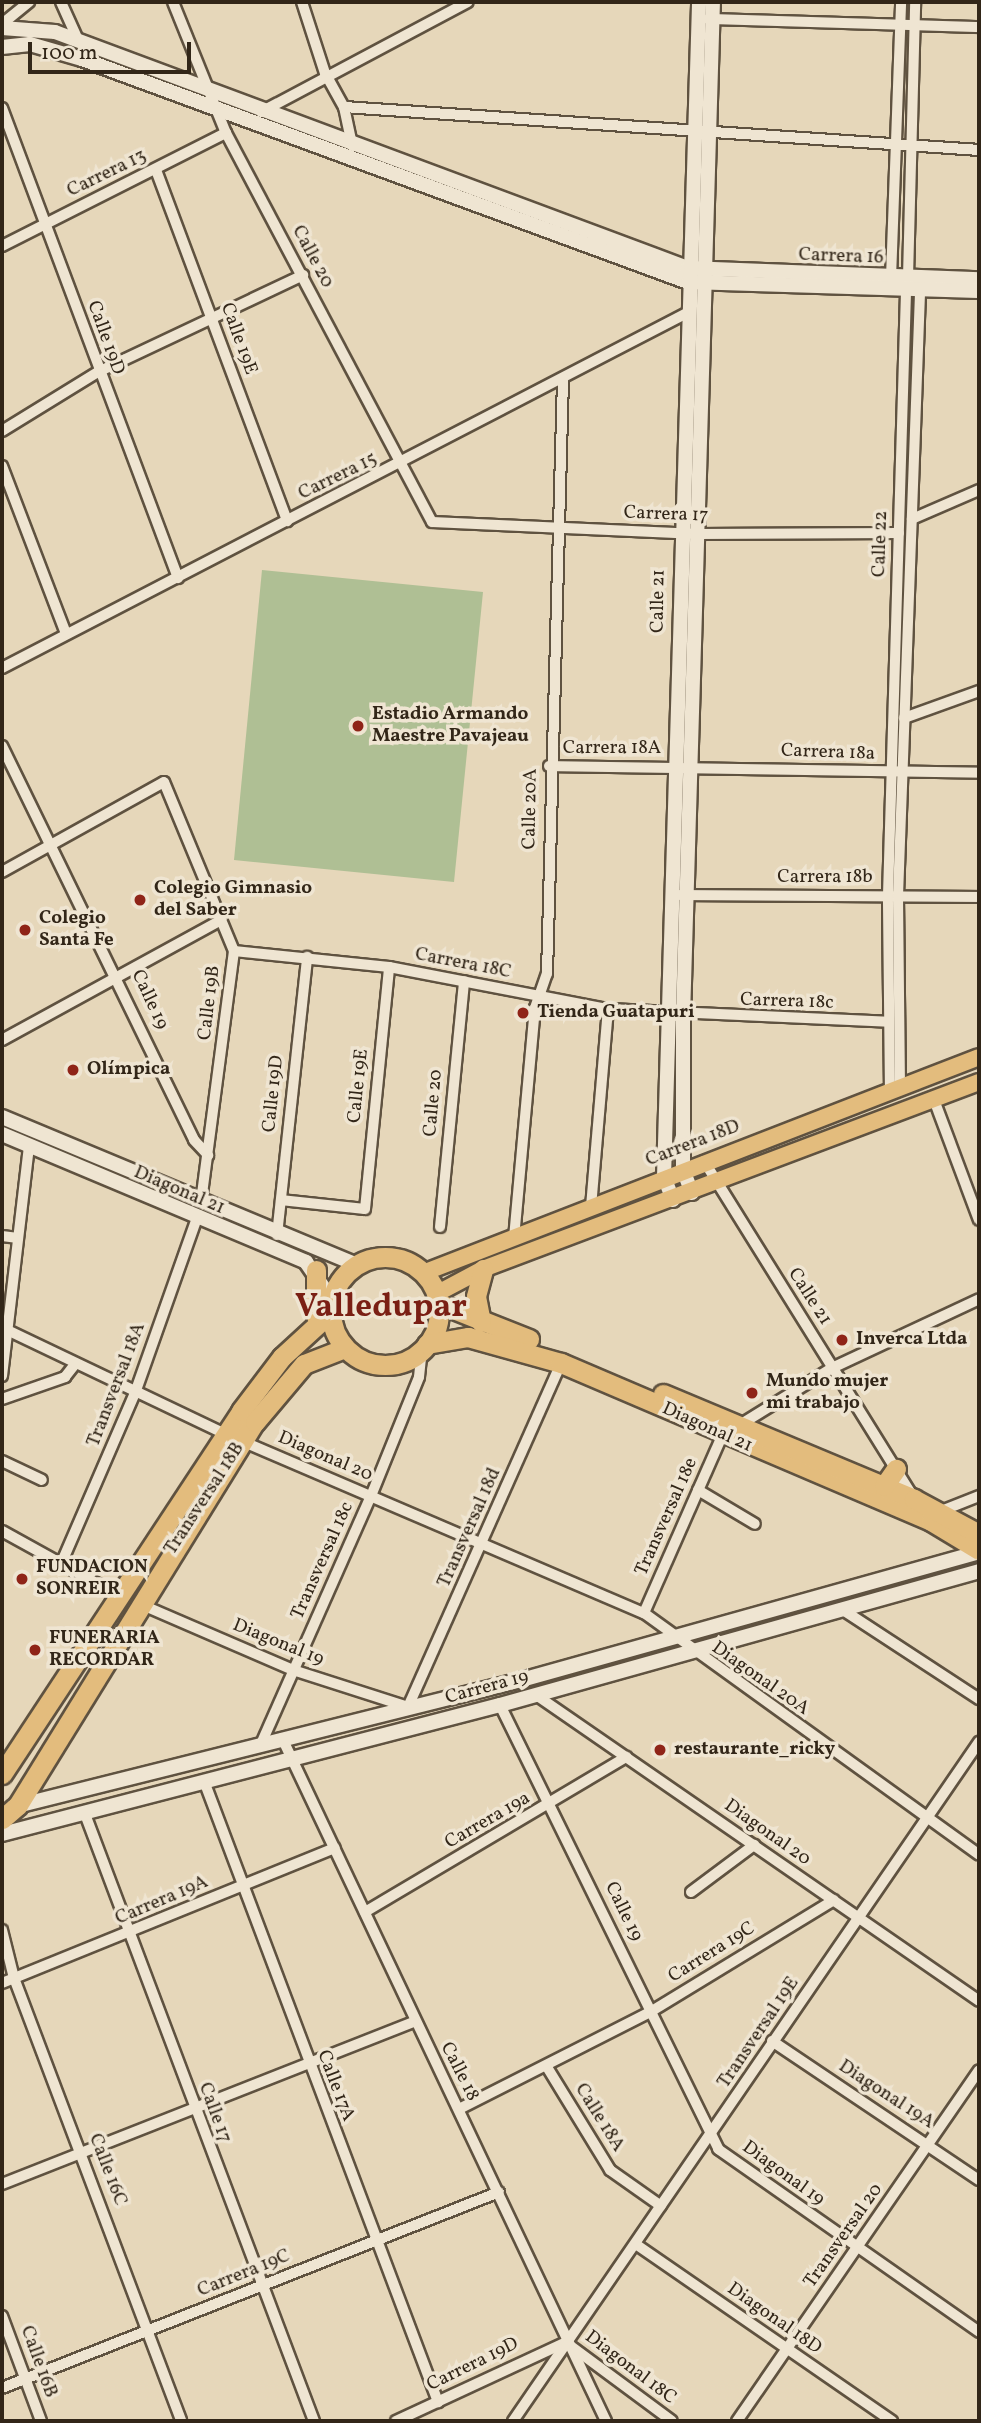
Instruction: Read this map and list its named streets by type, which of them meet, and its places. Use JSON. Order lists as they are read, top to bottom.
{
  "streets": {
    "highway": ["Diagonal 21", "Transversal 18B"],
    "main road": ["Carrera 18D"],
    "street": [
      "Carrera 13",
      "Calle 20",
      "Carrera 16",
      "Calle 19D",
      "Calle 19E",
      "Carrera 15",
      "Carrera 17",
      "Calle 22",
      "Calle 21",
      "Carrera 18A",
      "Carrera 18a",
      "Calle 20A",
      "Carrera 18b",
      "Carrera 18C",
      "Calle 19",
      "Carrera 18c",
      "Calle 19B",
      "Transversal 18A",
      "Diagonal 20",
      "Transversal 18e",
      "Transversal 18d",
      "Transversal 18c",
      "Diagonal 19",
      "Diagonal 20A",
      "Carrera 19",
      "Carrera 19a",
      "Carrera 19A",
      "Carrera 19C",
      "Transversal 19E",
      "Calle 18",
      "Calle 17A",
      "Diagonal 19A",
      "Calle 17",
      "Calle 18A",
      "Calle 16C",
      "Transversal 20",
      "Diagonal 18D",
      "Calle 16B",
      "Carrera 19D",
      "Diagonal 18C"
    ]
  },
  "crossings": [
    ["Carrera 13", "Calle 20"],
    ["Carrera 13", "Calle 19D"],
    ["Carrera 13", "Calle 19E"],
    ["Calle 20", "Carrera 15"],
    ["Calle 20", "Carrera 17"],
    ["Calle 20", "Carrera 18C"],
    ["Carrera 16", "Calle 22"],
    ["Carrera 16", "Calle 21"],
    ["Calle 19D", "Calle 19E"],
    ["Calle 19D", "Carrera 15"],
    ["Calle 19D", "Carrera 18C"],
    ["Calle 19D", "Diagonal 21"],
    ["Calle 19E", "Carrera 15"],
    ["Calle 19E", "Carrera 18C"],
    ["Carrera 15", "Calle 21"],
    ["Carrera 15", "Calle 20A"],
    ["Carrera 17", "Calle 22"],
    ["Carrera 17", "Calle 21"],
    ["Carrera 17", "Calle 20A"],
    ["Calle 22", "Carrera 18a"],
    ["Calle 22", "Carrera 18b"],
    ["Calle 22", "Carrera 18c"],
    ["Calle 22", "Carrera 18D"],
    ["Calle 21", "Carrera 18A"],
    ["Calle 21", "Carrera 18a"],
    ["Calle 21", "Carrera 18b"],
    ["Calle 21", "Carrera 18C"],
    ["Calle 21", "Carrera 18c"],
    ["Calle 21", "Carrera 18D"],
    ["Calle 21", "Diagonal 21"],
    ["Carrera 18A", "Carrera 18a"],
    ["Carrera 18A", "Calle 20A"],
    ["Calle 20A", "Carrera 18C"],
    ["Calle 20A", "Carrera 18D"],
    ["Carrera 18C", "Carrera 18c"],
    ["Carrera 18C", "Calle 19B"],
    ["Calle 19", "Calle 19B"],
    ["Calle 19", "Diagonal 19"],
    ["Calle 19", "Carrera 19"],
    ["Calle 19", "Carrera 19a"],
    ["Calle 19", "Carrera 19C"],
    ["Calle 19", "Transversal 19E"],
    ["Calle 19B", "Diagonal 21"],
    ["Carrera 18D", "Diagonal 21"],
    ["Carrera 18D", "Transversal 18B"],
    ["Carrera 18D", "Transversal 18c"],
    ["Diagonal 21", "Transversal 18A"],
    ["Diagonal 21", "Transversal 18B"],
    ["Diagonal 21", "Transversal 18e"],
    ["Diagonal 21", "Transversal 18d"],
    ["Diagonal 21", "Transversal 18c"],
    ["Diagonal 21", "Carrera 19"],
    ["Transversal 18A", "Diagonal 20"],
    ["Diagonal 20", "Transversal 18B"],
    ["Diagonal 20", "Transversal 18e"],
    ["Diagonal 20", "Transversal 18d"],
    ["Diagonal 20", "Transversal 18c"],
    ["Diagonal 20", "Diagonal 20A"],
    ["Diagonal 20", "Carrera 19"],
    ["Diagonal 20", "Carrera 19a"],
    ["Diagonal 20", "Carrera 19C"],
    ["Diagonal 20", "Transversal 19E"],
    ["Transversal 18B", "Transversal 18c"],
    ["Transversal 18B", "Diagonal 19"],
    ["Transversal 18B", "Carrera 19"],
    ["Transversal 18d", "Diagonal 19"],
    ["Transversal 18d", "Carrera 19"],
    ["Transversal 18c", "Diagonal 19"],
    ["Transversal 18c", "Carrera 19"],
    ["Diagonal 19", "Carrera 19"],
    ["Diagonal 19", "Transversal 19E"],
    ["Diagonal 19", "Transversal 20"],
    ["Diagonal 20A", "Carrera 19"],
    ["Diagonal 20A", "Transversal 19E"],
    ["Carrera 19", "Calle 18"],
    ["Carrera 19", "Calle 17A"],
    ["Carrera 19", "Calle 17"],
    ["Carrera 19a", "Calle 18"],
    ["Carrera 19A", "Calle 18"],
    ["Carrera 19A", "Calle 17A"],
    ["Carrera 19A", "Calle 17"],
    ["Carrera 19A", "Calle 16C"],
    ["Carrera 19C", "Calle 18"],
    ["Carrera 19C", "Calle 17A"],
    ["Carrera 19C", "Calle 17"],
    ["Carrera 19C", "Calle 18A"],
    ["Carrera 19C", "Calle 16C"],
    ["Carrera 19C", "Calle 16B"],
    ["Transversal 19E", "Calle 18"],
    ["Transversal 19E", "Diagonal 19A"],
    ["Transversal 19E", "Calle 18A"],
    ["Transversal 19E", "Diagonal 18D"],
    ["Transversal 19E", "Carrera 19D"],
    ["Transversal 19E", "Diagonal 18C"],
    ["Calle 18", "Carrera 19D"],
    ["Calle 18", "Diagonal 18C"],
    ["Calle 17A", "Carrera 19D"],
    ["Diagonal 19A", "Transversal 20"],
    ["Transversal 20", "Diagonal 18D"],
    ["Carrera 19D", "Diagonal 18C"]
  ],
  "districts": ["Valledupar"],
  "places": [
    "Estadio Armando Maestre Pavajeau",
    "Colegio Gimnasio del Saber",
    "Colegio Santa Fe",
    "Tienda Guatapuri",
    "Olímpica",
    "Inverca Ltda",
    "Mundo mujer mi trabajo",
    "FUNDACION SONREIR",
    "FUNERARIA RECORDAR",
    "restaurante_ricky"
  ],
  "scale_bar": "100 m"
}
